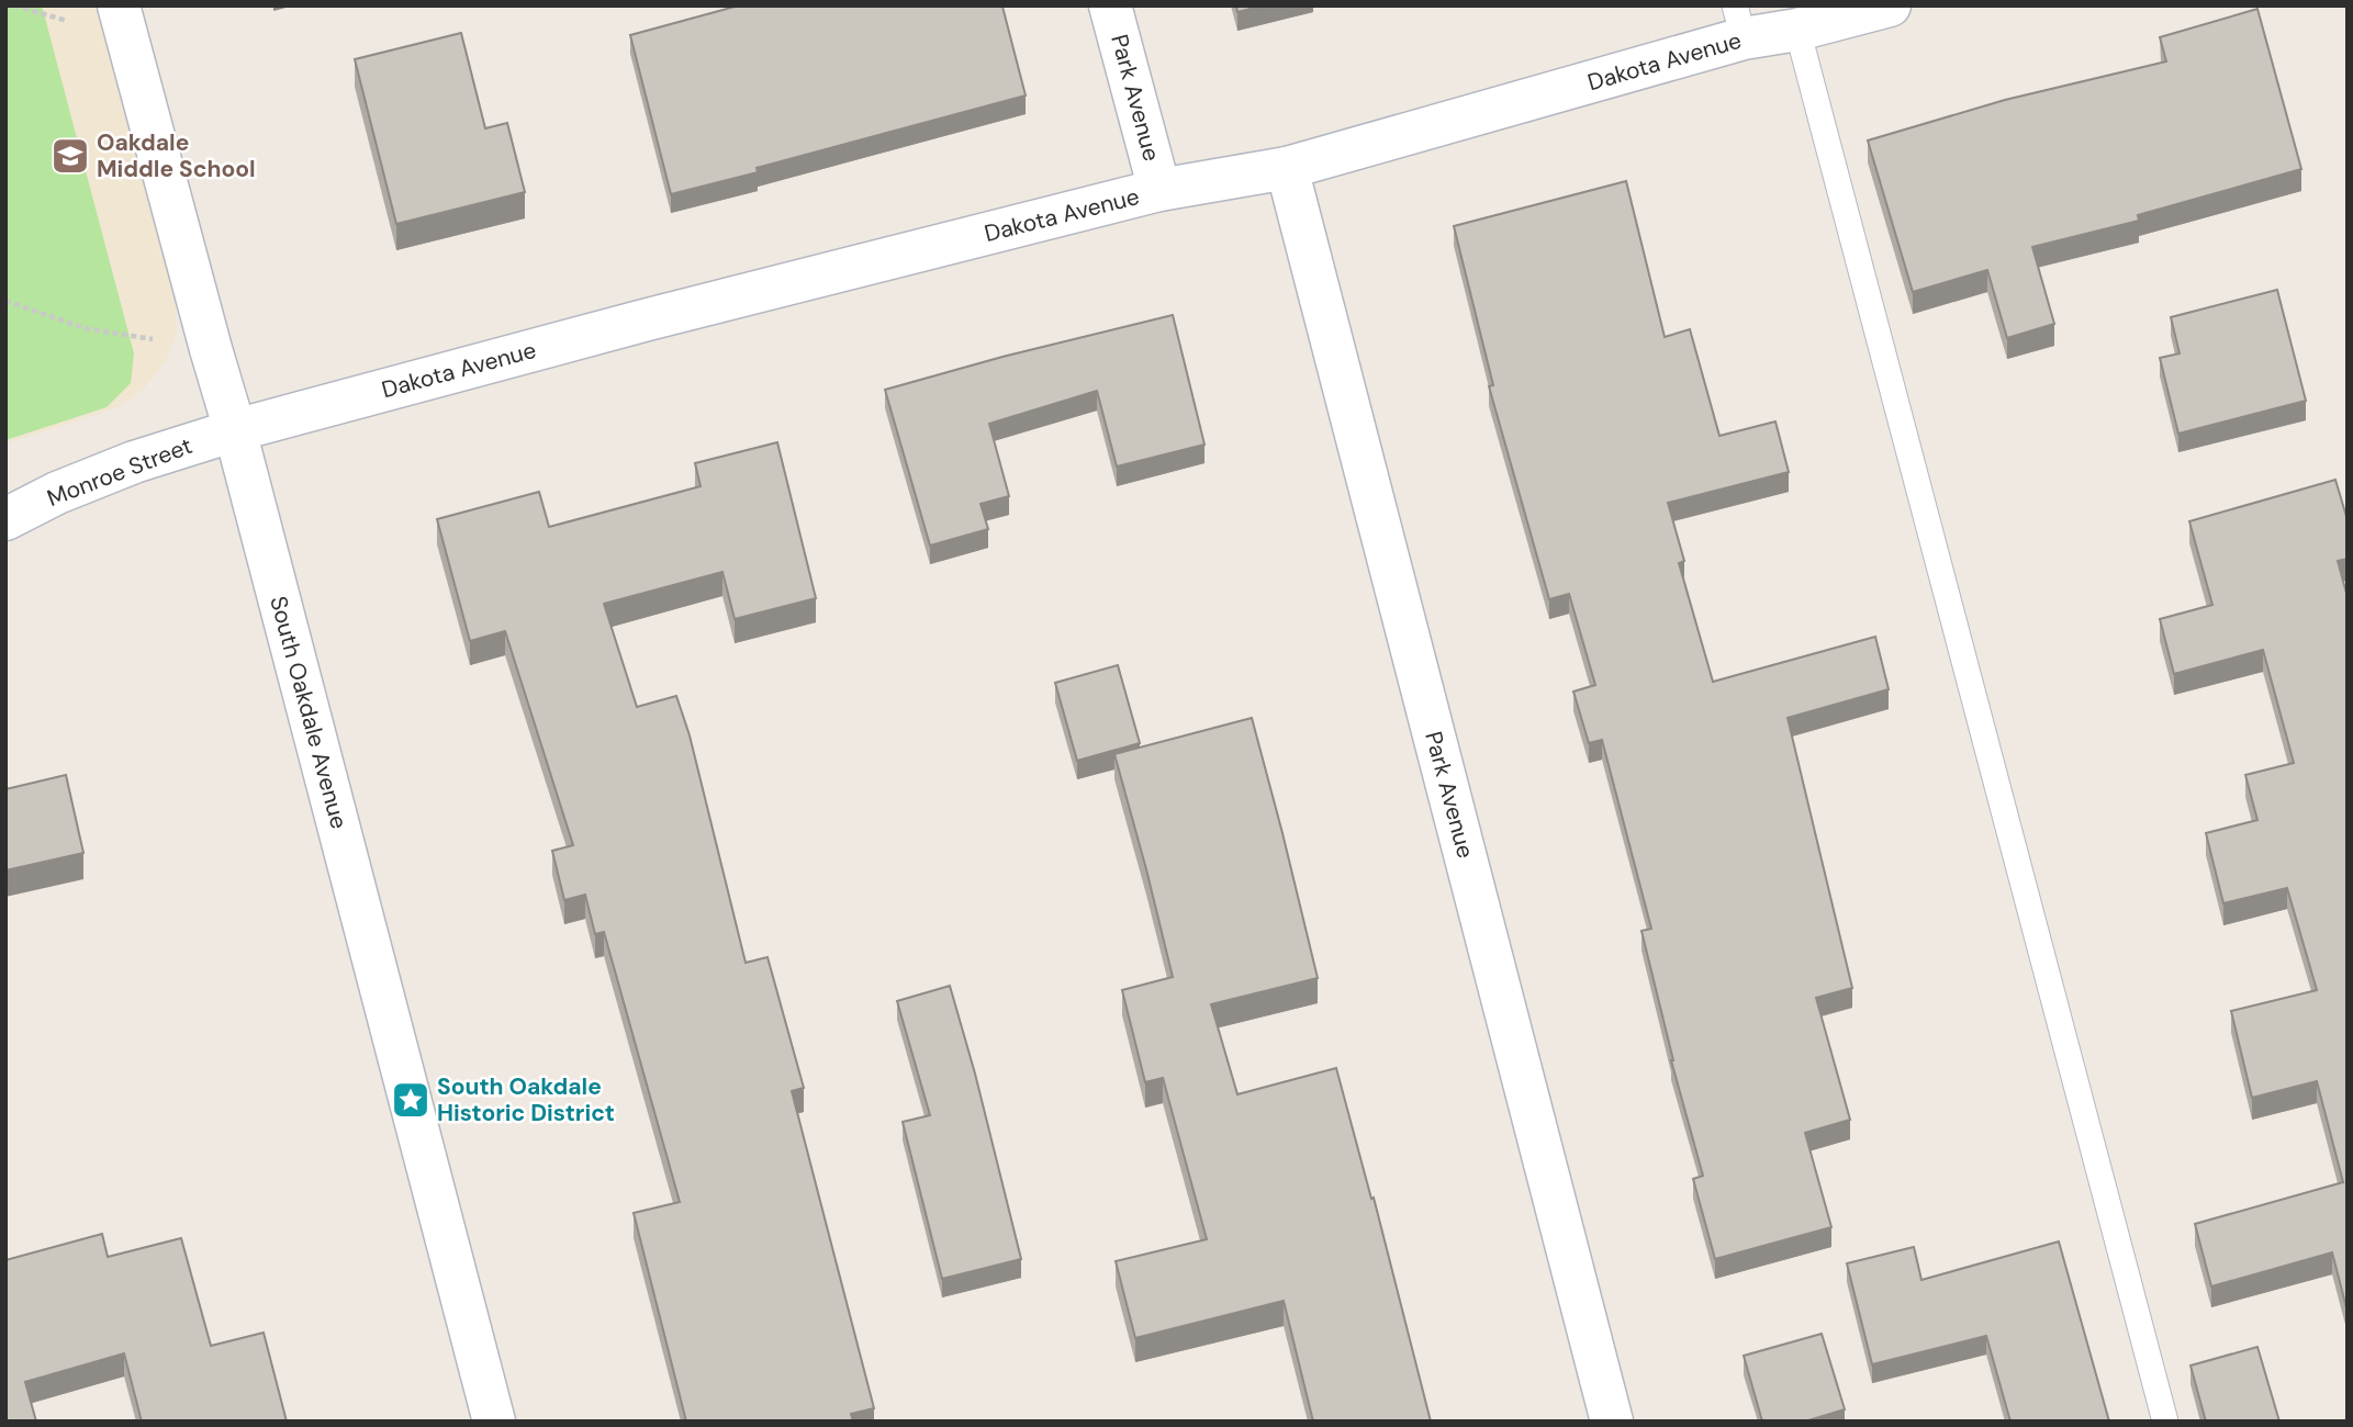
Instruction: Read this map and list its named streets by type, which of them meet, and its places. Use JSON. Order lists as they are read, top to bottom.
{
  "streets": {
    "street": [
      "Dakota Avenue",
      "Park Avenue",
      "Monroe Street",
      "South Oakdale Avenue"
    ]
  },
  "crossings": [
    ["Dakota Avenue", "Park Avenue"],
    ["Dakota Avenue", "Monroe Street"],
    ["Dakota Avenue", "South Oakdale Avenue"],
    ["Monroe Street", "South Oakdale Avenue"]
  ],
  "places": {
    "school or university": ["Oakdale Middle School"],
    "place": ["South Oakdale Historic District"]
  }
}
